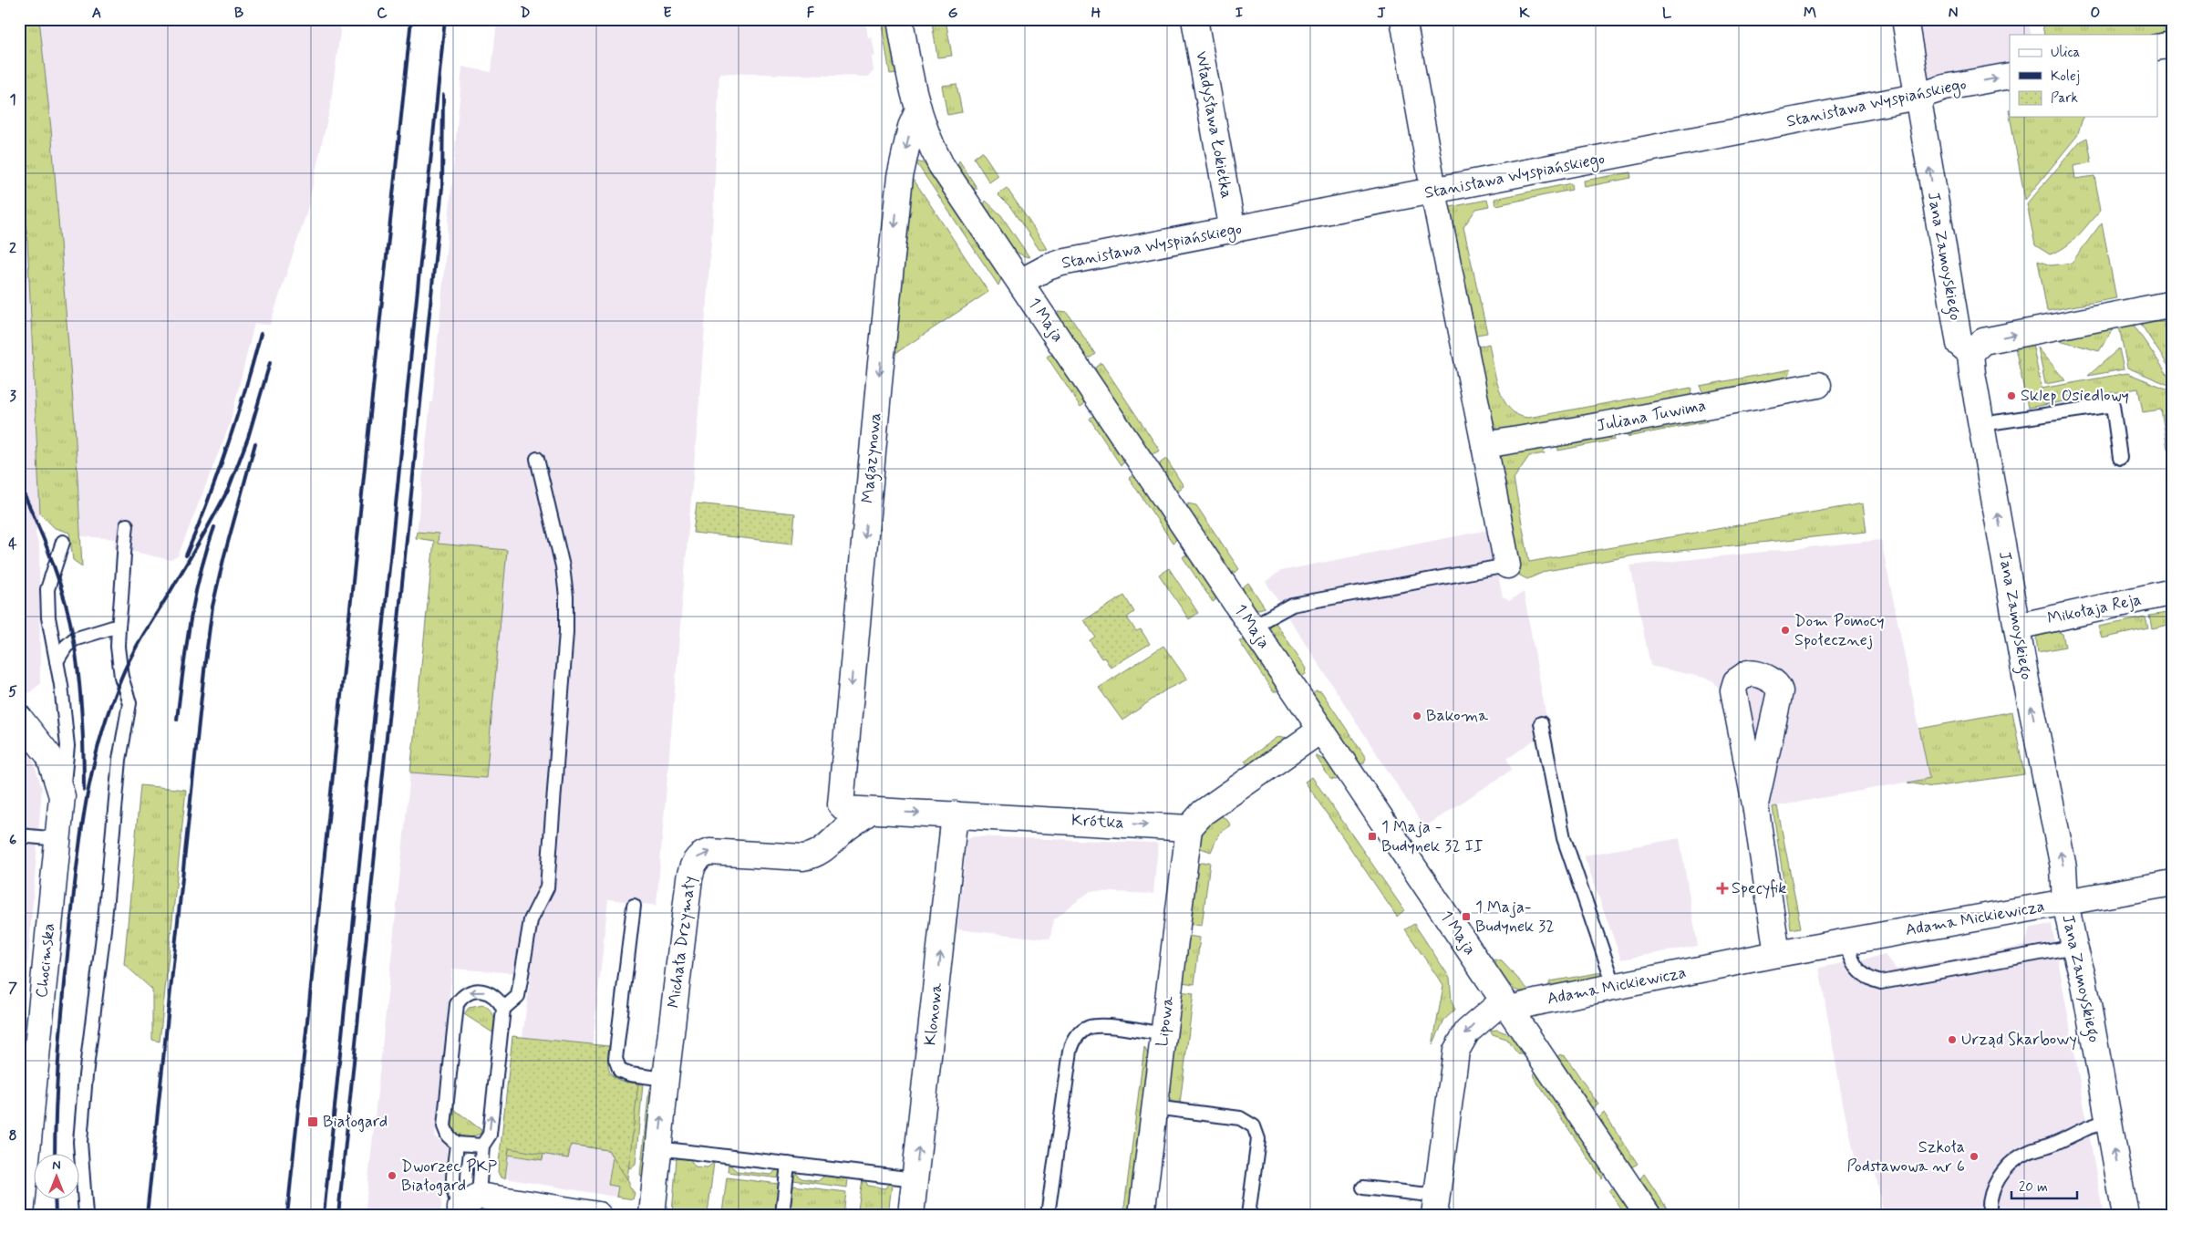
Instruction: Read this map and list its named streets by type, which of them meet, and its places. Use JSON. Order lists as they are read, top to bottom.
{
  "streets": {
    "street": [
      "Stanisława Wyspiańskiego",
      "Władysława Łokietka",
      "Jana Zamoyskiego",
      "1 Maja",
      "Juliana Tuwima",
      "Magazynowa",
      "Mikołaja Reja",
      "Krótka",
      "Adama Mickiewicza",
      "Michała Drzymały",
      "Chocimska",
      "Klonowa",
      "Lipowa"
    ]
  },
  "crossings": [
    ["Stanisława Wyspiańskiego", "Władysława Łokietka"],
    ["Stanisława Wyspiańskiego", "Jana Zamoyskiego"],
    ["Stanisława Wyspiańskiego", "1 Maja"],
    ["Jana Zamoyskiego", "Mikołaja Reja"],
    ["Jana Zamoyskiego", "Adama Mickiewicza"],
    ["1 Maja", "Magazynowa"],
    ["1 Maja", "Adama Mickiewicza"],
    ["Magazynowa", "Krótka"],
    ["Krótka", "Michała Drzymały"],
    ["Krótka", "Klonowa"],
    ["Krótka", "Lipowa"]
  ],
  "one_way": [
    "Jana Zamoyskiego",
    "Magazynowa",
    "Krótka",
    "Michała Drzymały",
    "Klonowa"
  ],
  "places": {
    "other": [
      "Sklep Osiedlowy",
      "Dom Pomocy Społecznej",
      "Bakoma",
      "Urząd Skarbowy",
      "Szkoła Podstawowa nr 6",
      "Dworzec PKP Białogard"
    ],
    "transit": ["1 Maja - Budynek 32 II", "1 Maja- Budynek 32", "Białogard"],
    "health": ["Specyfik"]
  },
  "legend": ["Ulica", "Kolej", "Park"],
  "scale_bar": "20 m",
  "north": "top",
  "grid": {
    "columns": [
      "A",
      "B",
      "C",
      "D",
      "E",
      "F",
      "G",
      "H",
      "I",
      "J",
      "K",
      "L",
      "M",
      "N",
      "O"
    ],
    "rows": [
      "1",
      "2",
      "3",
      "4",
      "5",
      "6",
      "7",
      "8"
    ]
  }
}
